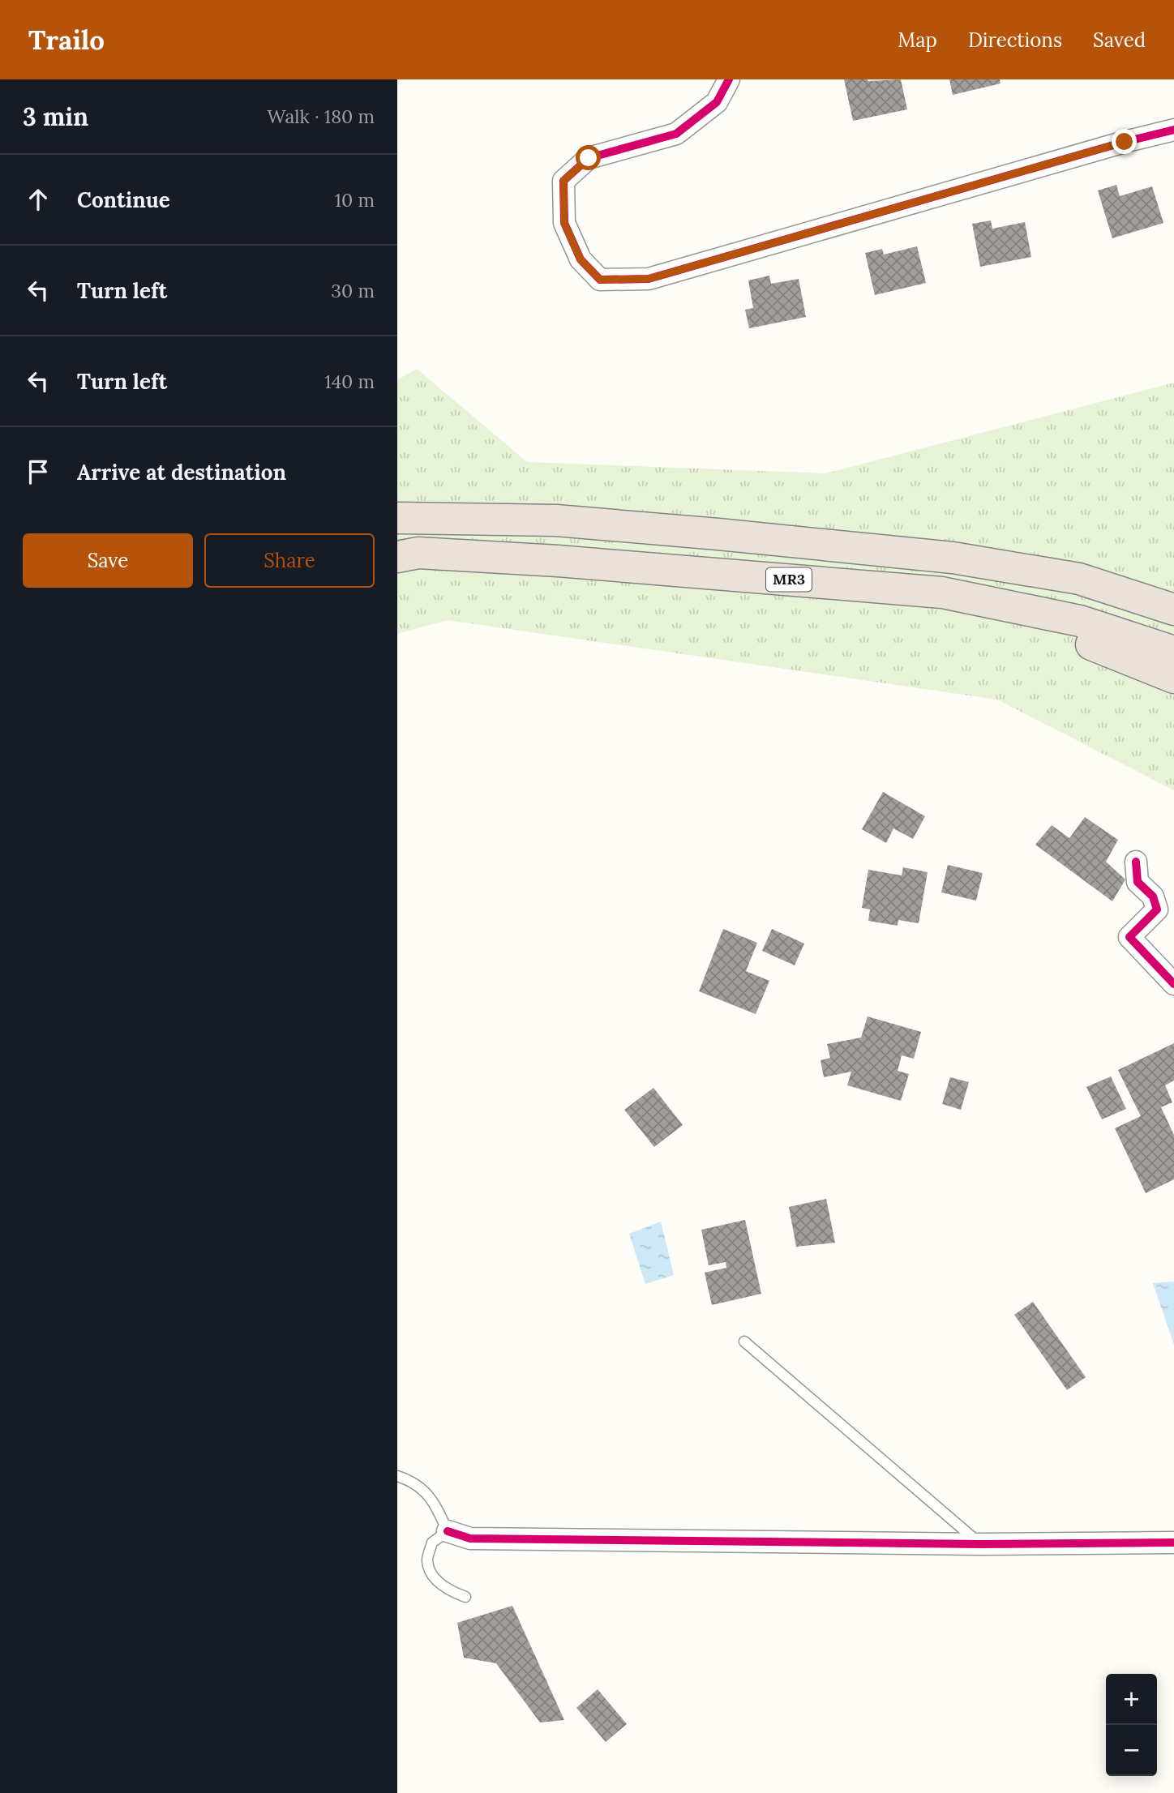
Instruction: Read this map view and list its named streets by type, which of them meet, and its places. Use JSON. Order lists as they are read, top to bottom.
{
  "streets": {
    "highway": ["MR3"]
  },
  "page": {
    "header": "Trailo",
    "nav": ["Map", "Directions", "Saved"],
    "heading": ["3 min", "Walk · 180 m"],
    "list": [
      ["Continue", "10 m"],
      ["Turn left", "30 m"],
      ["Turn left", "140 m"],
      "Arrive at destination"
    ],
    "buttons": ["Save", "Share"],
    "map_buttons": ["+", "−"]
  }
}
